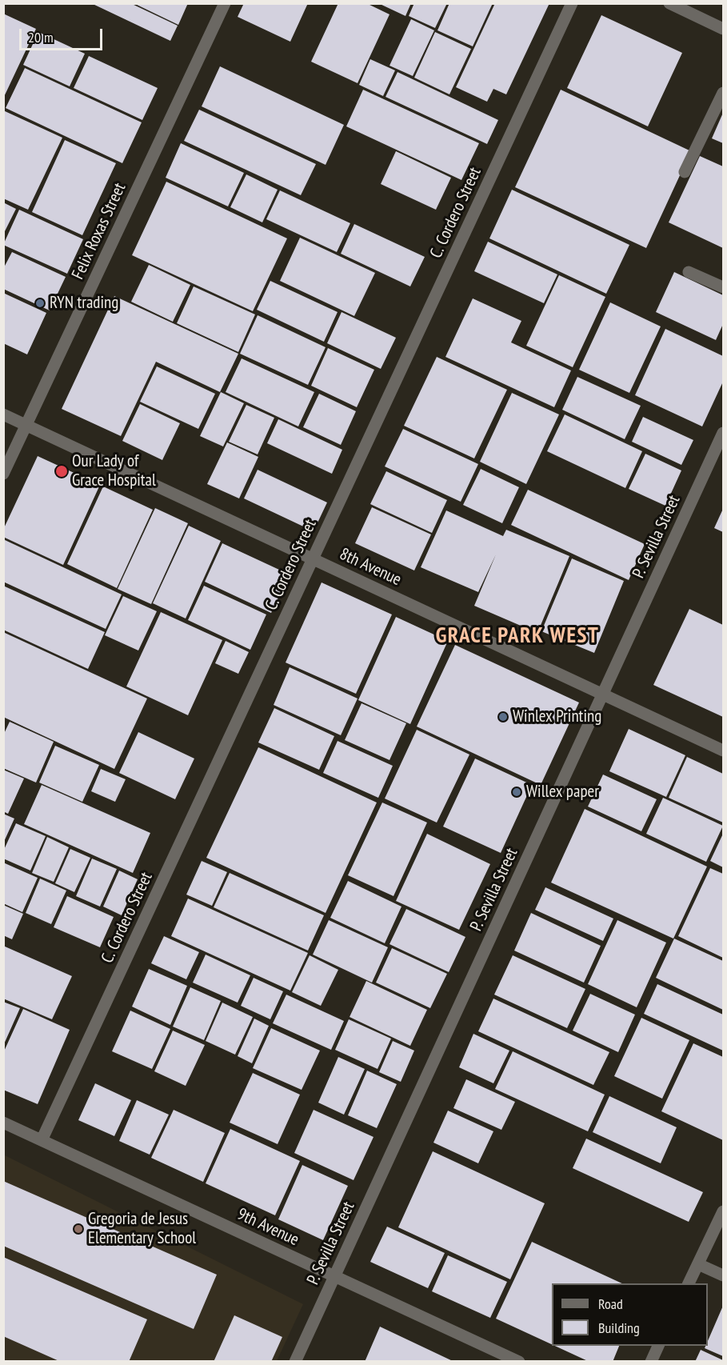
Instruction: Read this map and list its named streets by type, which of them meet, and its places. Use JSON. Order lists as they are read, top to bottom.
{
  "streets": {
    "street": [
      "C. Cordero Street",
      "Felix Roxas Street",
      "P. Sevilla Street",
      "8th Avenue",
      "9th Avenue"
    ]
  },
  "crossings": [
    ["C. Cordero Street", "8th Avenue"],
    ["C. Cordero Street", "9th Avenue"],
    ["Felix Roxas Street", "8th Avenue"],
    ["P. Sevilla Street", "8th Avenue"],
    ["P. Sevilla Street", "9th Avenue"]
  ],
  "districts": ["GRACE PARK WEST"],
  "places": [
    "RYN trading",
    "Our Lady of Grace Hospital",
    "Winlex Printing",
    "Willex paper",
    "Gregoria de Jesus Elementary School"
  ],
  "legend": ["Road", "Building"],
  "scale_bar": "20 m"
}
